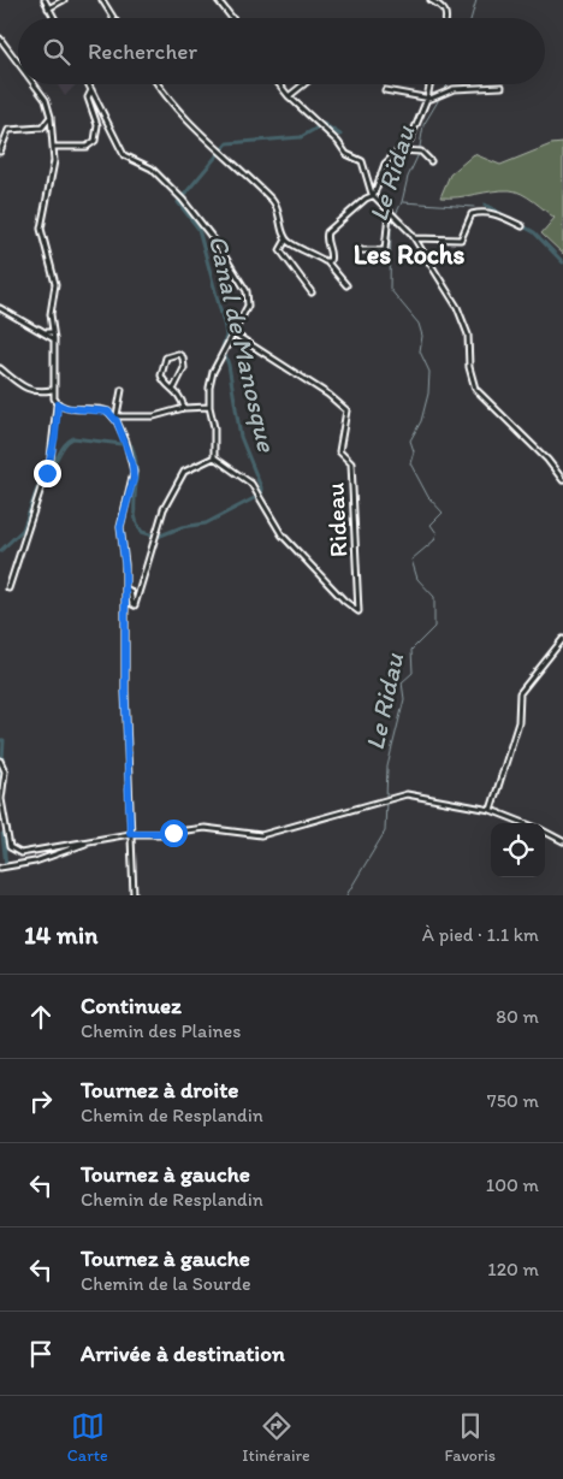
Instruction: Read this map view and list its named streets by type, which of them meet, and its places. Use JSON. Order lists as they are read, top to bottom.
{
  "streets": {
    "street": ["Rideau"]
  },
  "districts": ["Les Rochs"],
  "water": ["Le Ridau", "Canal de Manosque"],
  "page": {
    "search": "Rechercher",
    "heading": ["14 min", "À pied · 1.1 km"],
    "list": [
      ["Continuez", "Chemin des Plaines", "80 m"],
      ["Tournez à droite", "Chemin de Resplandin", "750 m"],
      ["Tournez à gauche", "Chemin de Resplandin", "100 m"],
      ["Tournez à gauche", "Chemin de la Sourde", "120 m"],
      "Arrivée à destination"
    ],
    "nav": ["Carte", "Itinéraire", "Favoris"]
  }
}
